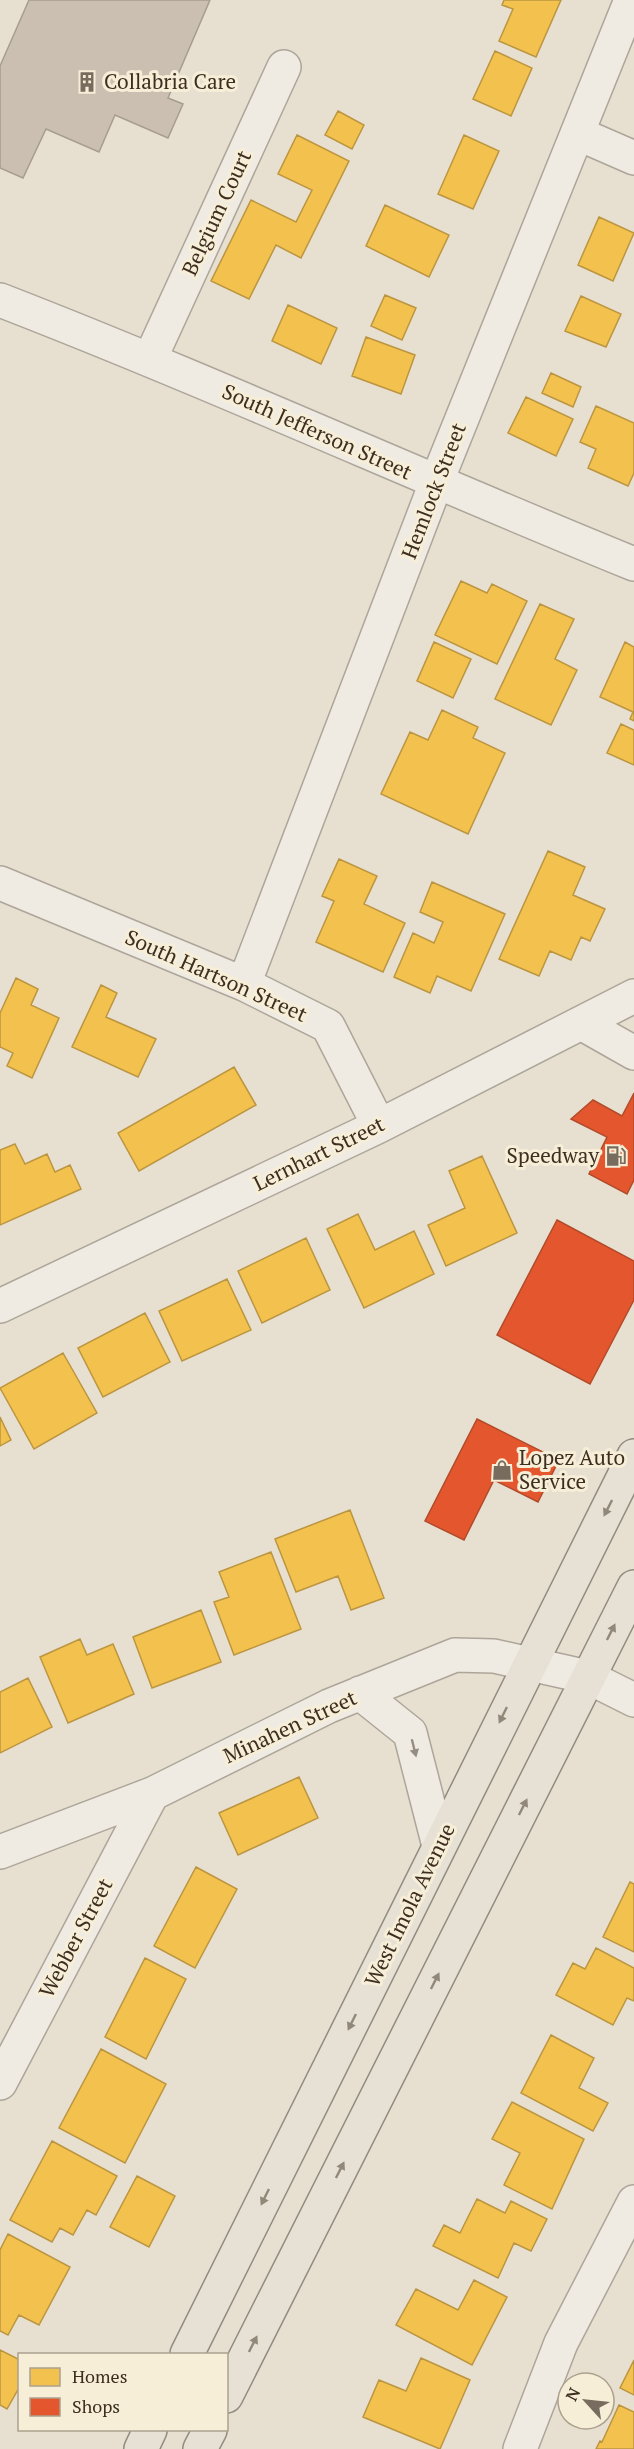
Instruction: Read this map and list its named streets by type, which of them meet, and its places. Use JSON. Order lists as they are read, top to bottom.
{
  "streets": {
    "main road": ["West Imola Avenue"],
    "street": [
      "Belgium Court",
      "South Jefferson Street",
      "Hemlock Street",
      "South Hartson Street",
      "Lernhart Street",
      "Minahen Street",
      "Webber Street"
    ]
  },
  "crossings": [
    ["Belgium Court", "South Jefferson Street"],
    ["South Jefferson Street", "Hemlock Street"],
    ["Hemlock Street", "South Hartson Street"],
    ["South Hartson Street", "Lernhart Street"],
    ["Minahen Street", "West Imola Avenue"],
    ["Minahen Street", "Webber Street"]
  ],
  "places": {
    "building": ["Collabria Care"],
    "fuel station": ["Speedway"],
    "shop": ["Lopez Auto Service"]
  },
  "legend": ["Homes", "Shops"],
  "north": "top left"
}
